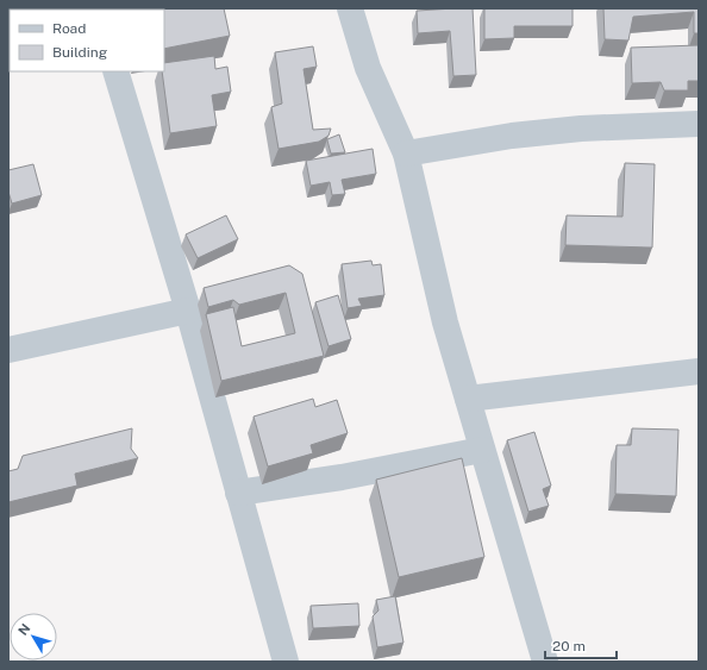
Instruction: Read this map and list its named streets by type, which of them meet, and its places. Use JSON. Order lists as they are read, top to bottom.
{
  "legend": ["Road", "Building"],
  "scale_bar": "20 m",
  "north": "top left"
}
